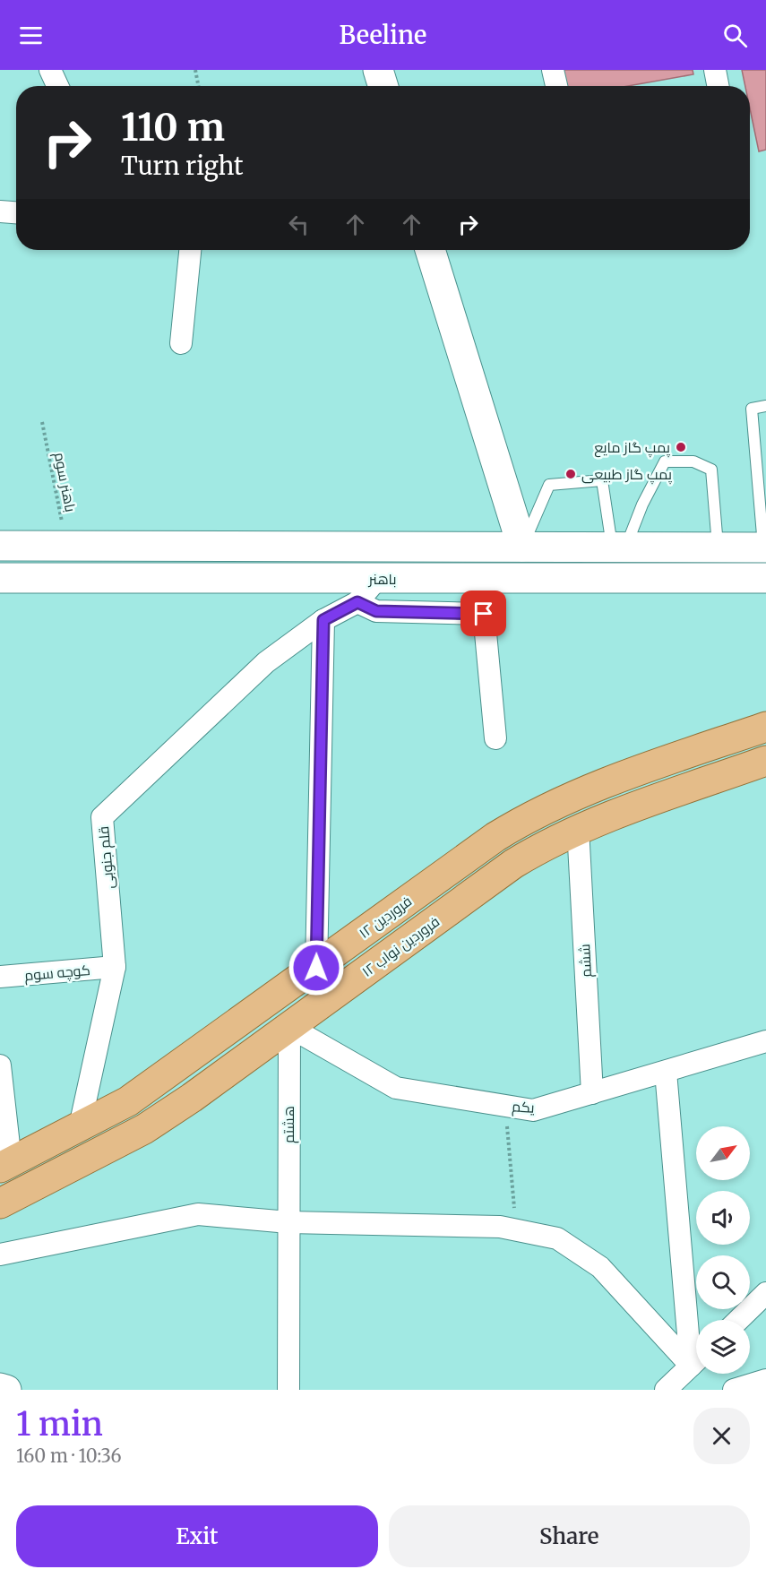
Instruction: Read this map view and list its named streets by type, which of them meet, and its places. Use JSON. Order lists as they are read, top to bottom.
{
  "streets": {
    "main road": ["باهنر", "۱۲ فروردین", "۱۲ فروردین نواب"],
    "street": [
      "قلم جنوبی",
      "ششم",
      "کوچه سوم",
      "یکم",
      "هشتم"
    ],
    "path": ["باهنر سوم"]
  },
  "crossings": [
    ["قلم جنوبی", "۱۲ فروردین"],
    ["قلم جنوبی", "کوچه سوم"],
    ["۱۲ فروردین نواب", "ششم"],
    ["۱۲ فروردین نواب", "یکم"],
    ["۱۲ فروردین نواب", "هشتم"],
    ["ششم", "یکم"],
    ["یکم", "هشتم"]
  ],
  "places": ["پمپ گاز مایع", "پمپ گاز طبیعی"],
  "north": "top right",
  "page": {
    "header": "Beeline",
    "turn": ["110 m", "Turn right"],
    "heading": ["1 min", "160 m · 10:36"],
    "buttons": ["Exit", "Share"]
  }
}
